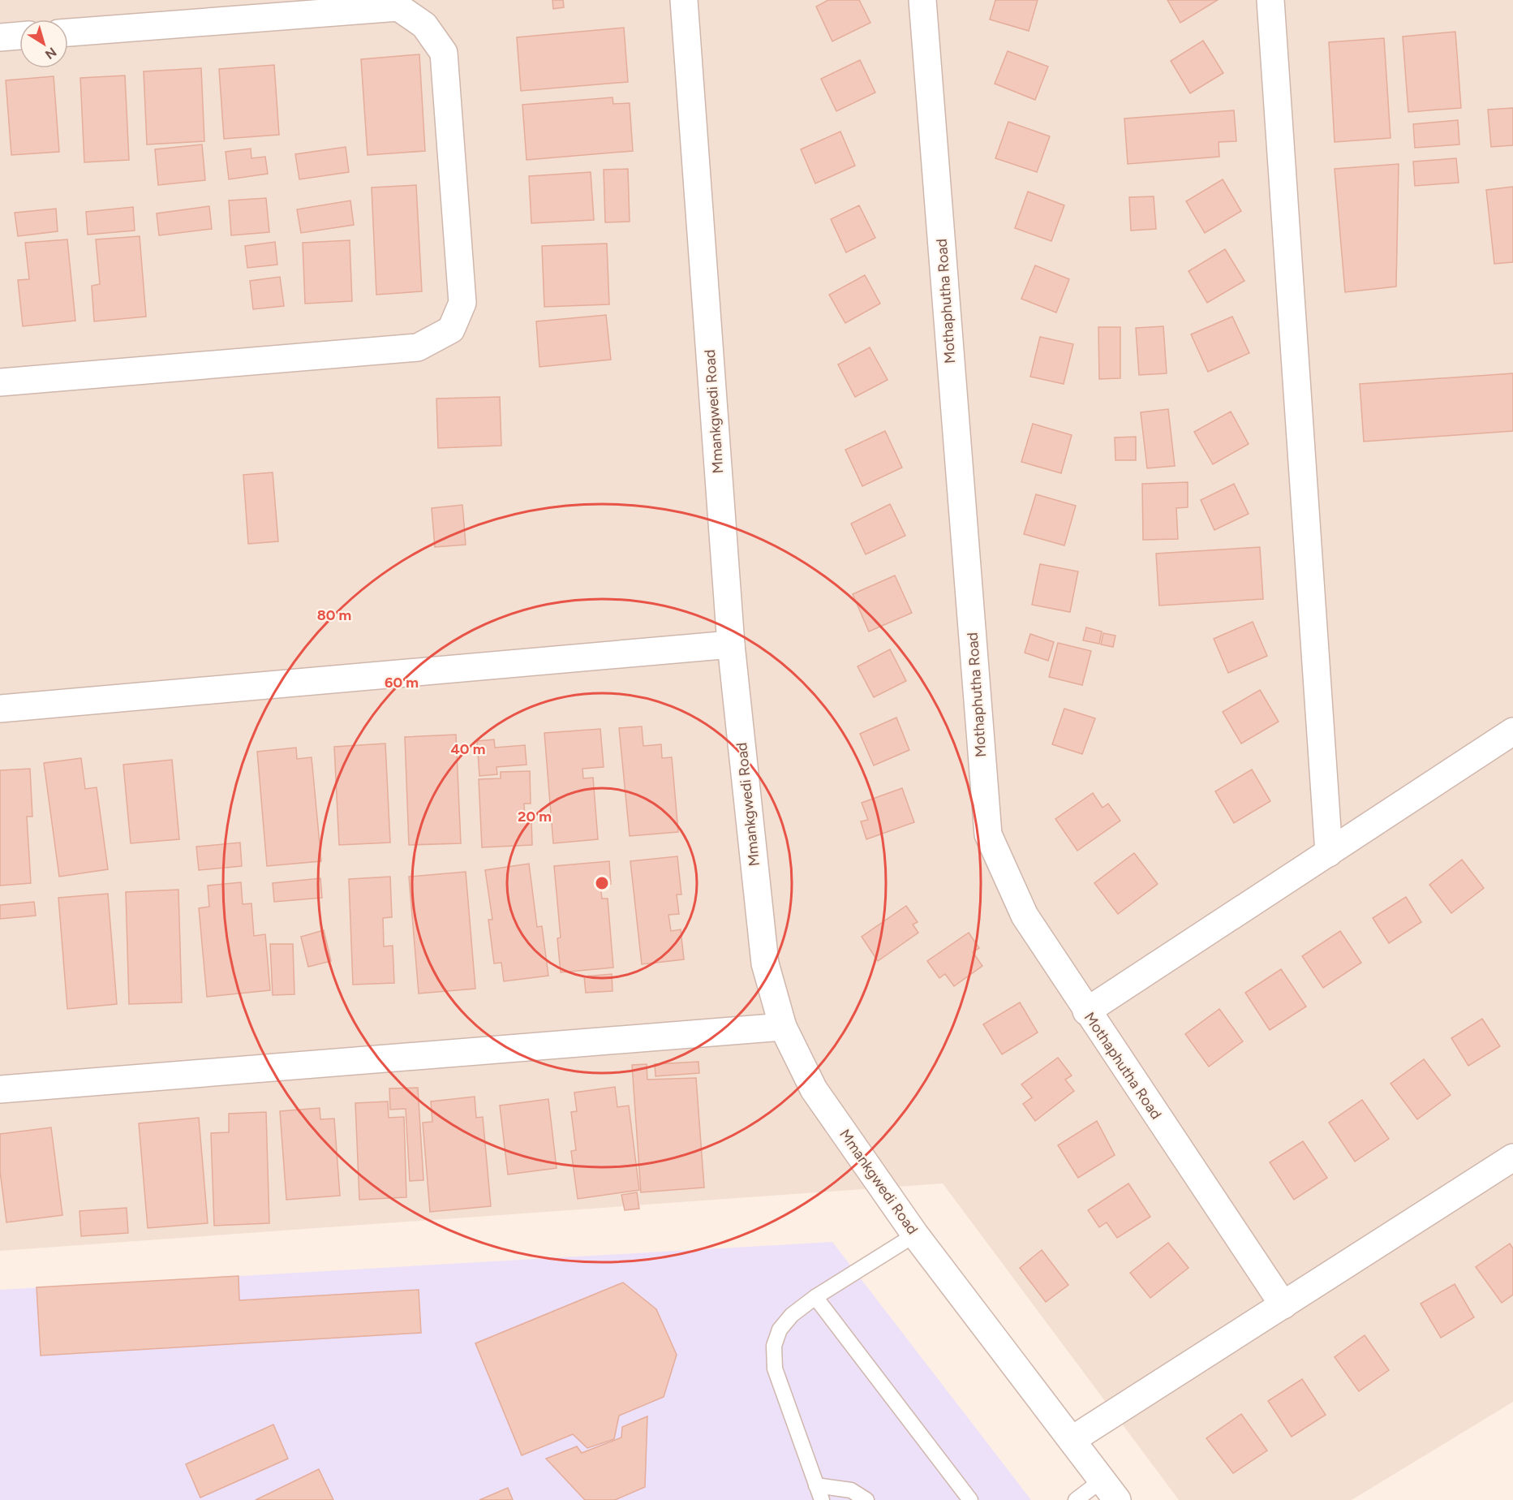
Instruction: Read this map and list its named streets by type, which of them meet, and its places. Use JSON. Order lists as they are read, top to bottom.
{
  "streets": {
    "street": ["Mothaphutha Road", "Mmankgwedi Road"]
  },
  "north": "bottom right",
  "rings": [
    "80 m",
    "60 m",
    "40 m",
    "20 m"
  ]
}
